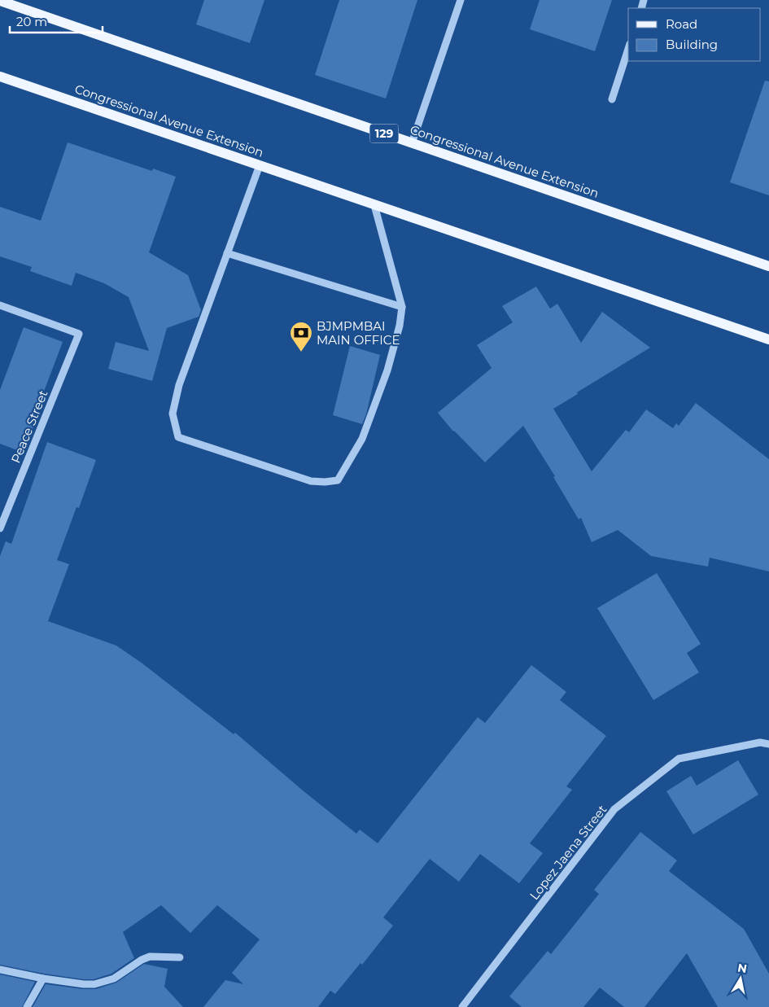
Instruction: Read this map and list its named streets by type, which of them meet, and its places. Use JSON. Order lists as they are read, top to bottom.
{
  "streets": {
    "main road": ["Congressional Avenue Extension", "129"],
    "street": ["Peace Street", "Lopez Jaena Street"]
  },
  "places": {
    "bank": ["BJMPMBAI MAIN OFFICE"]
  },
  "legend": ["Road", "Building"],
  "scale_bar": "20 m",
  "north": "top"
}
